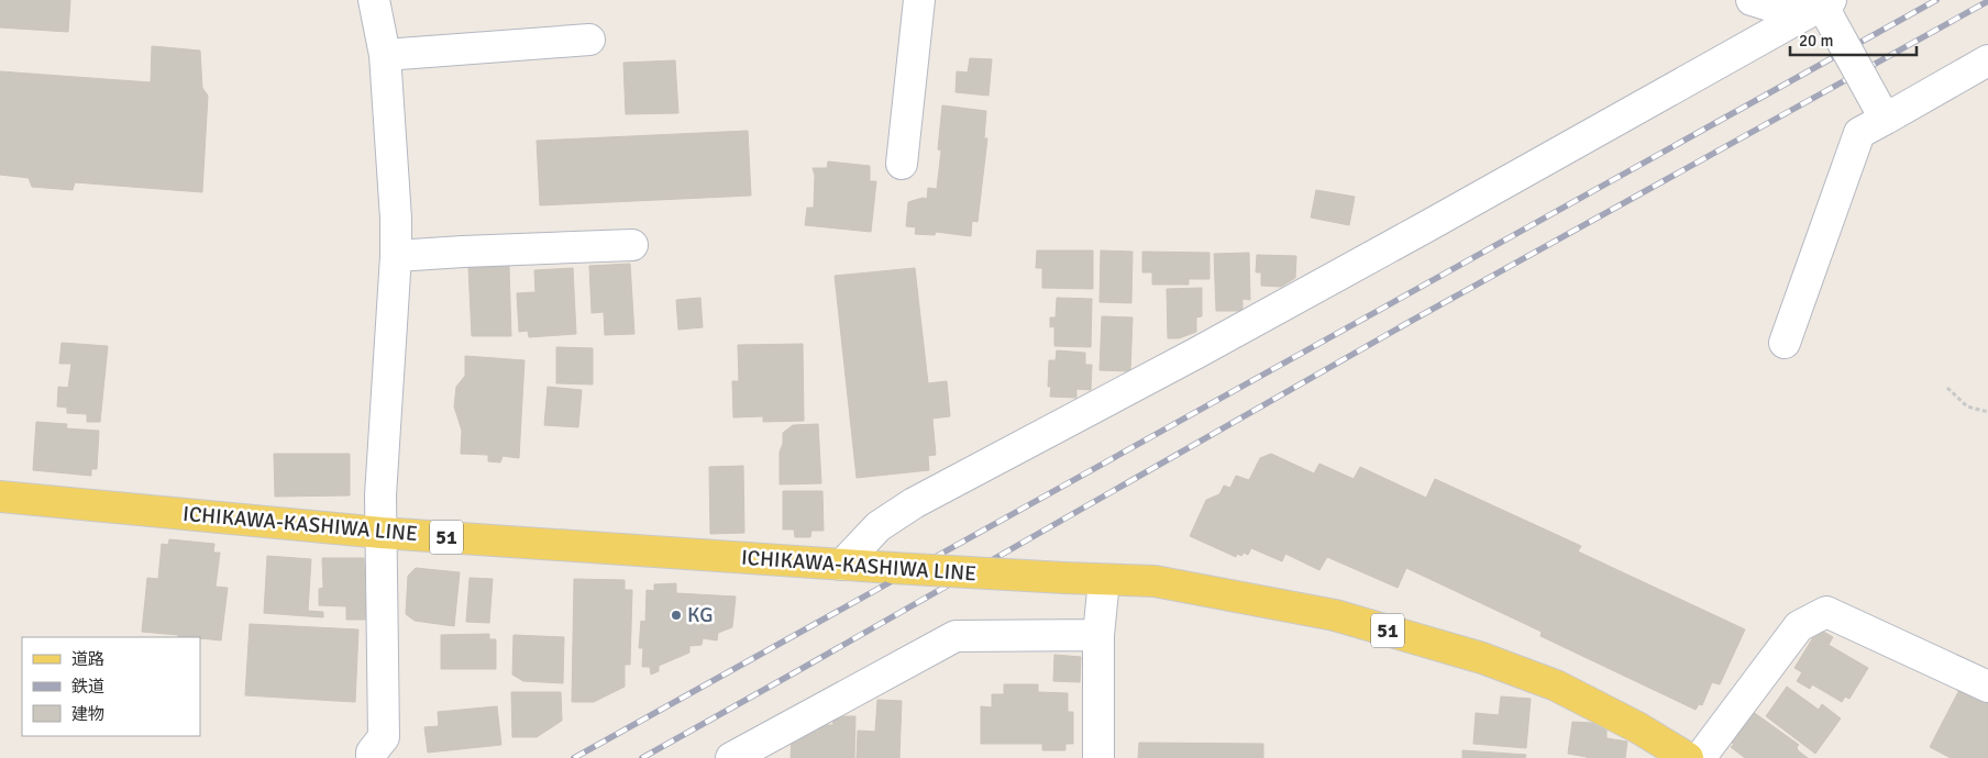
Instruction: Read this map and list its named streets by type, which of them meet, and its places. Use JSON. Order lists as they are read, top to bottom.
{
  "streets": {
    "main road": ["ICHIKAWA-KASHIWA LINE", "51"]
  },
  "places": ["KG"],
  "legend": ["道路", "鉄道", "建物"],
  "scale_bar": "20 m"
}
